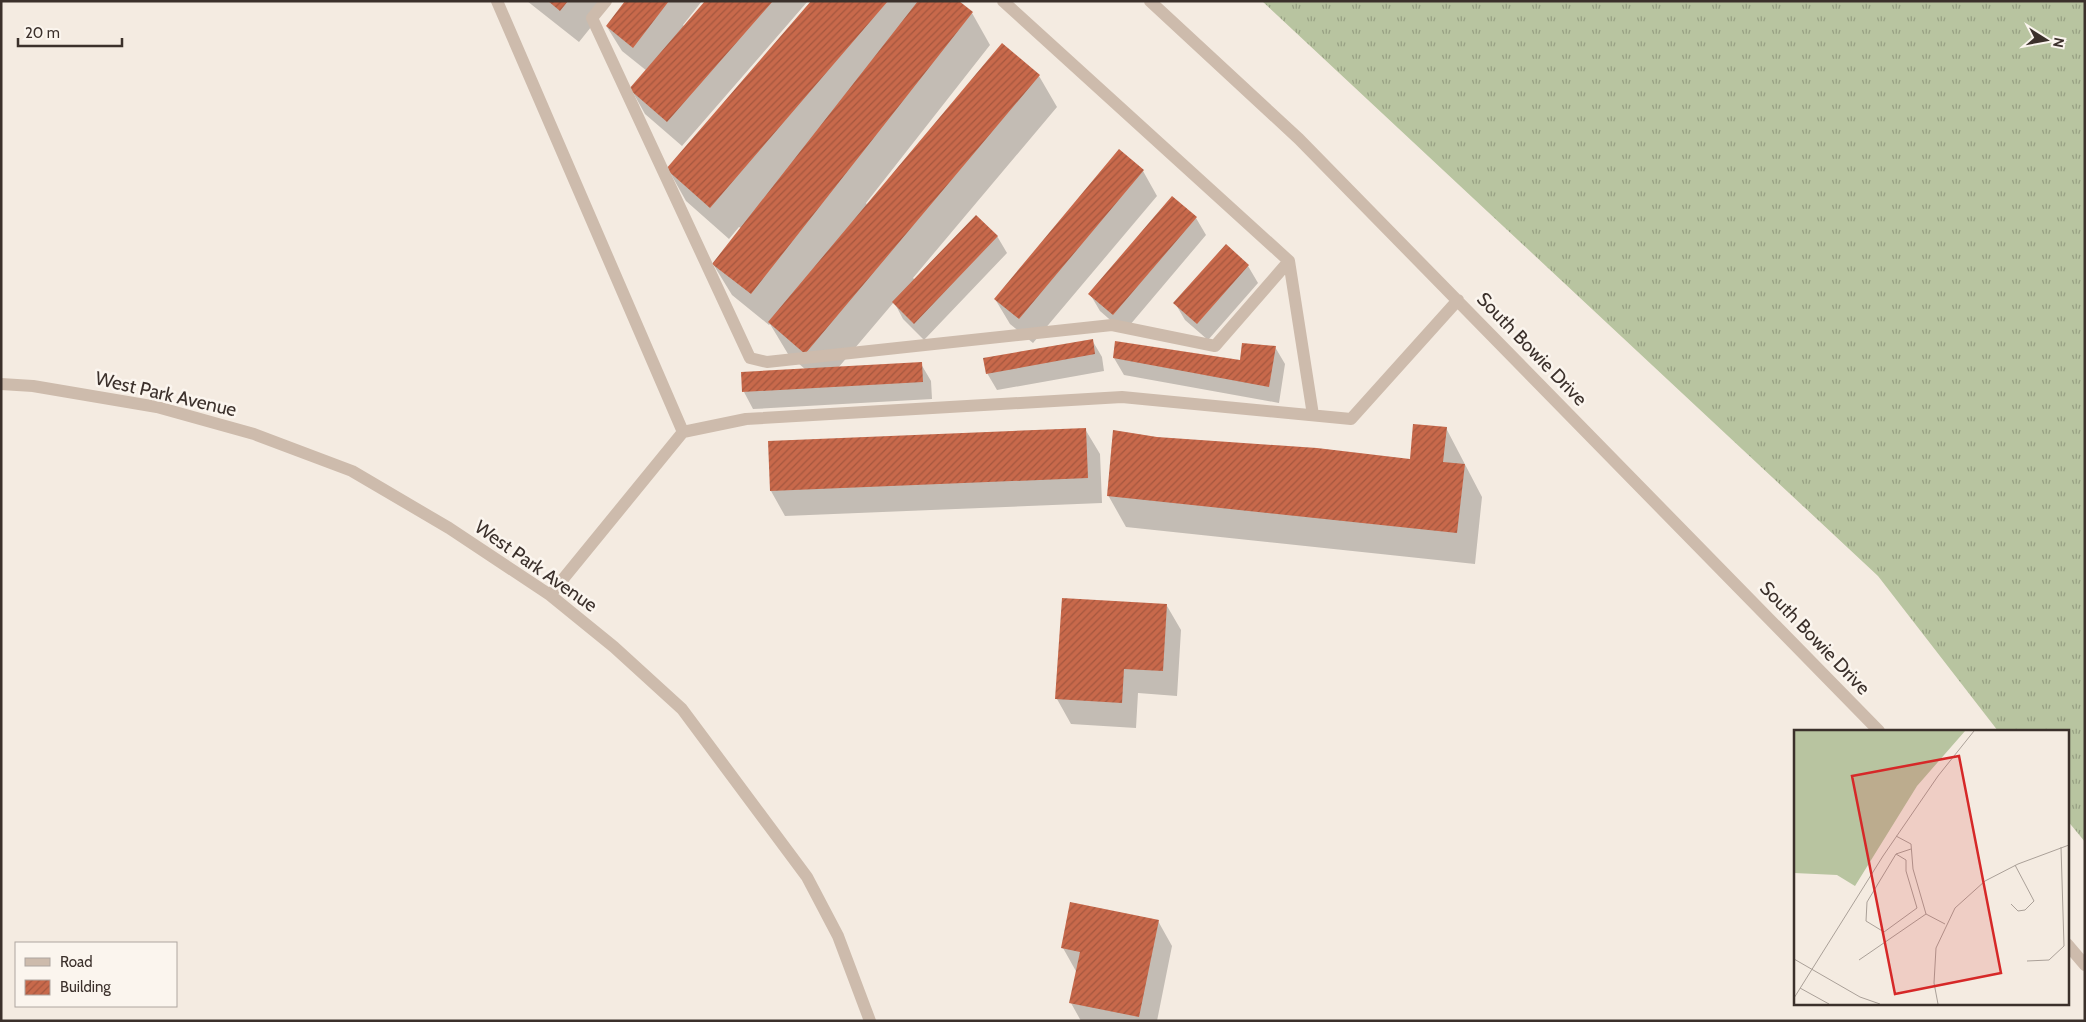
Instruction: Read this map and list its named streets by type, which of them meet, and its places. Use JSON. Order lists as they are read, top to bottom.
{
  "streets": {
    "street": ["South Bowie Drive", "West Park Avenue"]
  },
  "legend": ["Road", "Building"],
  "scale_bar": "20 m",
  "north": "right"
}
